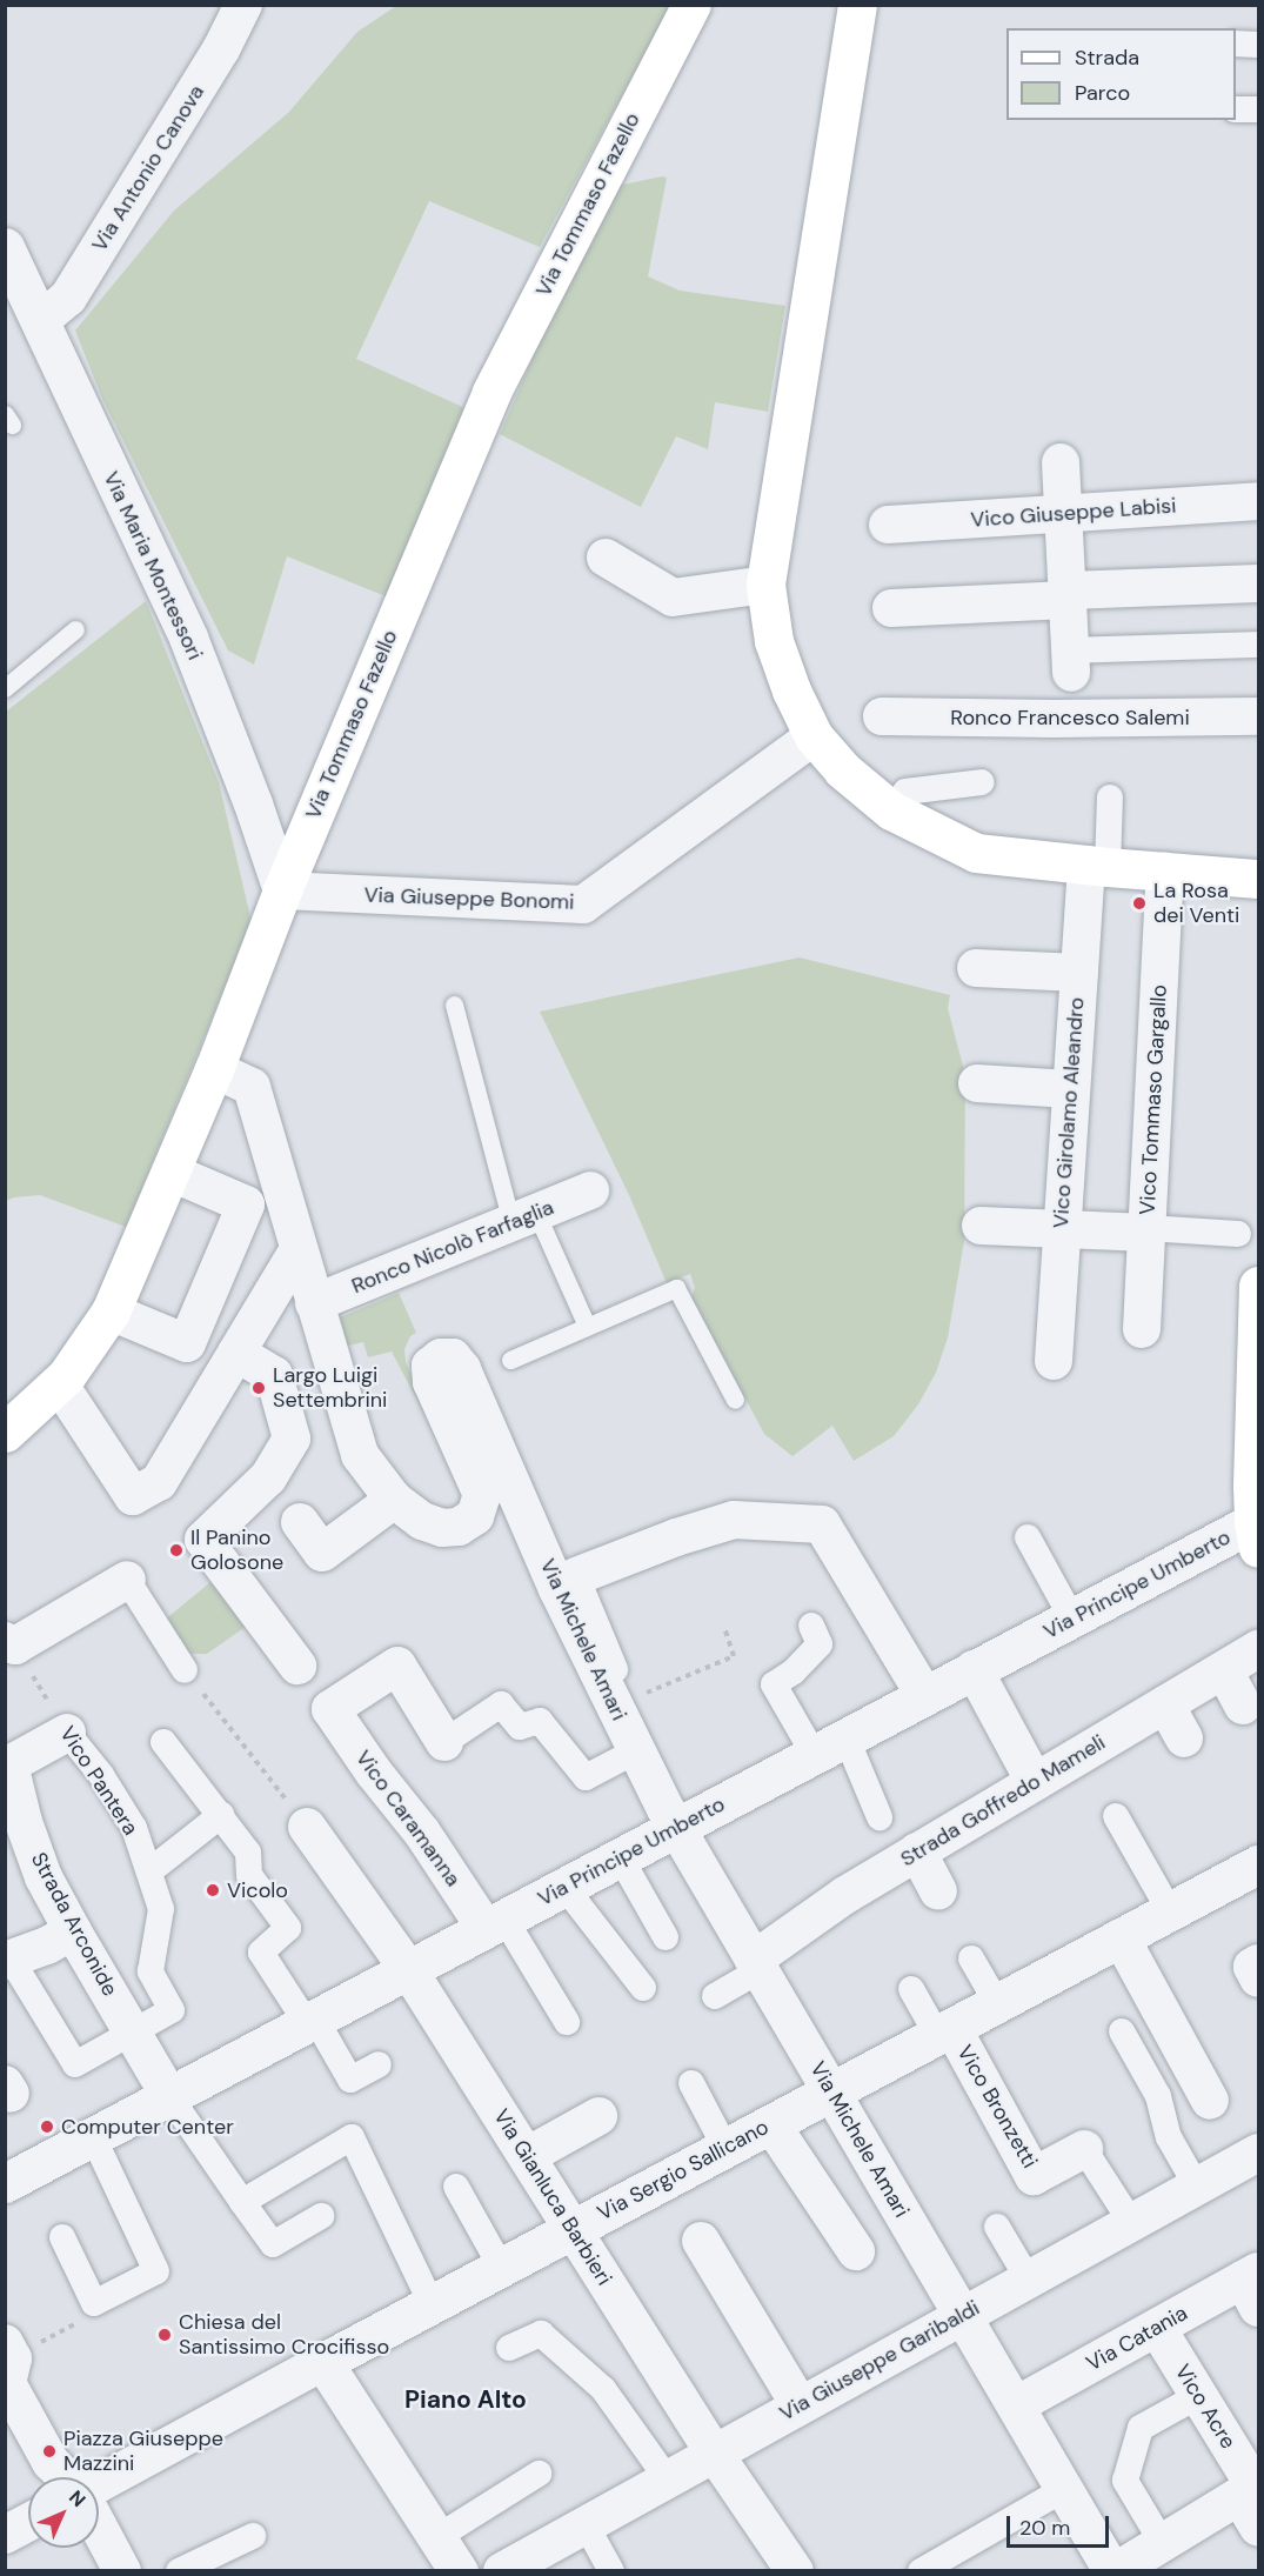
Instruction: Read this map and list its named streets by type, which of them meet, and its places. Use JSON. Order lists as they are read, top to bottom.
{
  "streets": {
    "main road": ["Via Tommaso Fazello"],
    "street": [
      "Via Antonio Canova",
      "Vico Giuseppe Labisi",
      "Via Maria Montessori",
      "Ronco Francesco Salemi",
      "Via Giuseppe Bonomi",
      "Vico Tommaso Gargallo",
      "Vico Girolamo Aleandro",
      "Ronco Nicolò Farfaglia",
      "Via Principe Umberto",
      "Via Michele Amari",
      "Vico Pantera",
      "Strada Goffredo Mameli",
      "Vico Caramanna",
      "Strada Arconide",
      "Vico Bronzetti",
      "Via Sergio Sallicano",
      "Via Gianluca Barbieri",
      "Via Catania",
      "Via Giuseppe Garibaldi",
      "Vico Acre"
    ]
  },
  "crossings": [
    ["Via Antonio Canova", "Via Maria Montessori"],
    ["Via Tommaso Fazello", "Via Maria Montessori"],
    ["Via Tommaso Fazello", "Via Giuseppe Bonomi"],
    ["Via Tommaso Fazello", "Via Michele Amari"],
    ["Via Maria Montessori", "Via Giuseppe Bonomi"],
    ["Ronco Nicolò Farfaglia", "Via Michele Amari"],
    ["Via Principe Umberto", "Via Michele Amari"],
    ["Via Principe Umberto", "Vico Caramanna"],
    ["Via Principe Umberto", "Strada Arconide"],
    ["Via Principe Umberto", "Via Gianluca Barbieri"],
    ["Via Michele Amari", "Strada Goffredo Mameli"],
    ["Via Michele Amari", "Via Sergio Sallicano"],
    ["Via Michele Amari", "Via Catania"],
    ["Via Michele Amari", "Via Giuseppe Garibaldi"],
    ["Vico Pantera", "Strada Arconide"],
    ["Vico Bronzetti", "Via Sergio Sallicano"],
    ["Vico Bronzetti", "Via Giuseppe Garibaldi"],
    ["Via Sergio Sallicano", "Via Gianluca Barbieri"],
    ["Via Gianluca Barbieri", "Via Giuseppe Garibaldi"],
    ["Via Catania", "Vico Acre"]
  ],
  "districts": ["Piano Alto"],
  "places": [
    "La Rosa dei Venti",
    "Largo Luigi Settembrini",
    "Il Panino Golosone",
    "Vicolo",
    "Computer Center",
    "Chiesa del Santissimo Crocifisso",
    "Piazza Giuseppe Mazzini"
  ],
  "legend": ["Strada", "Parco"],
  "scale_bar": "20 m",
  "north": "top right"
}
